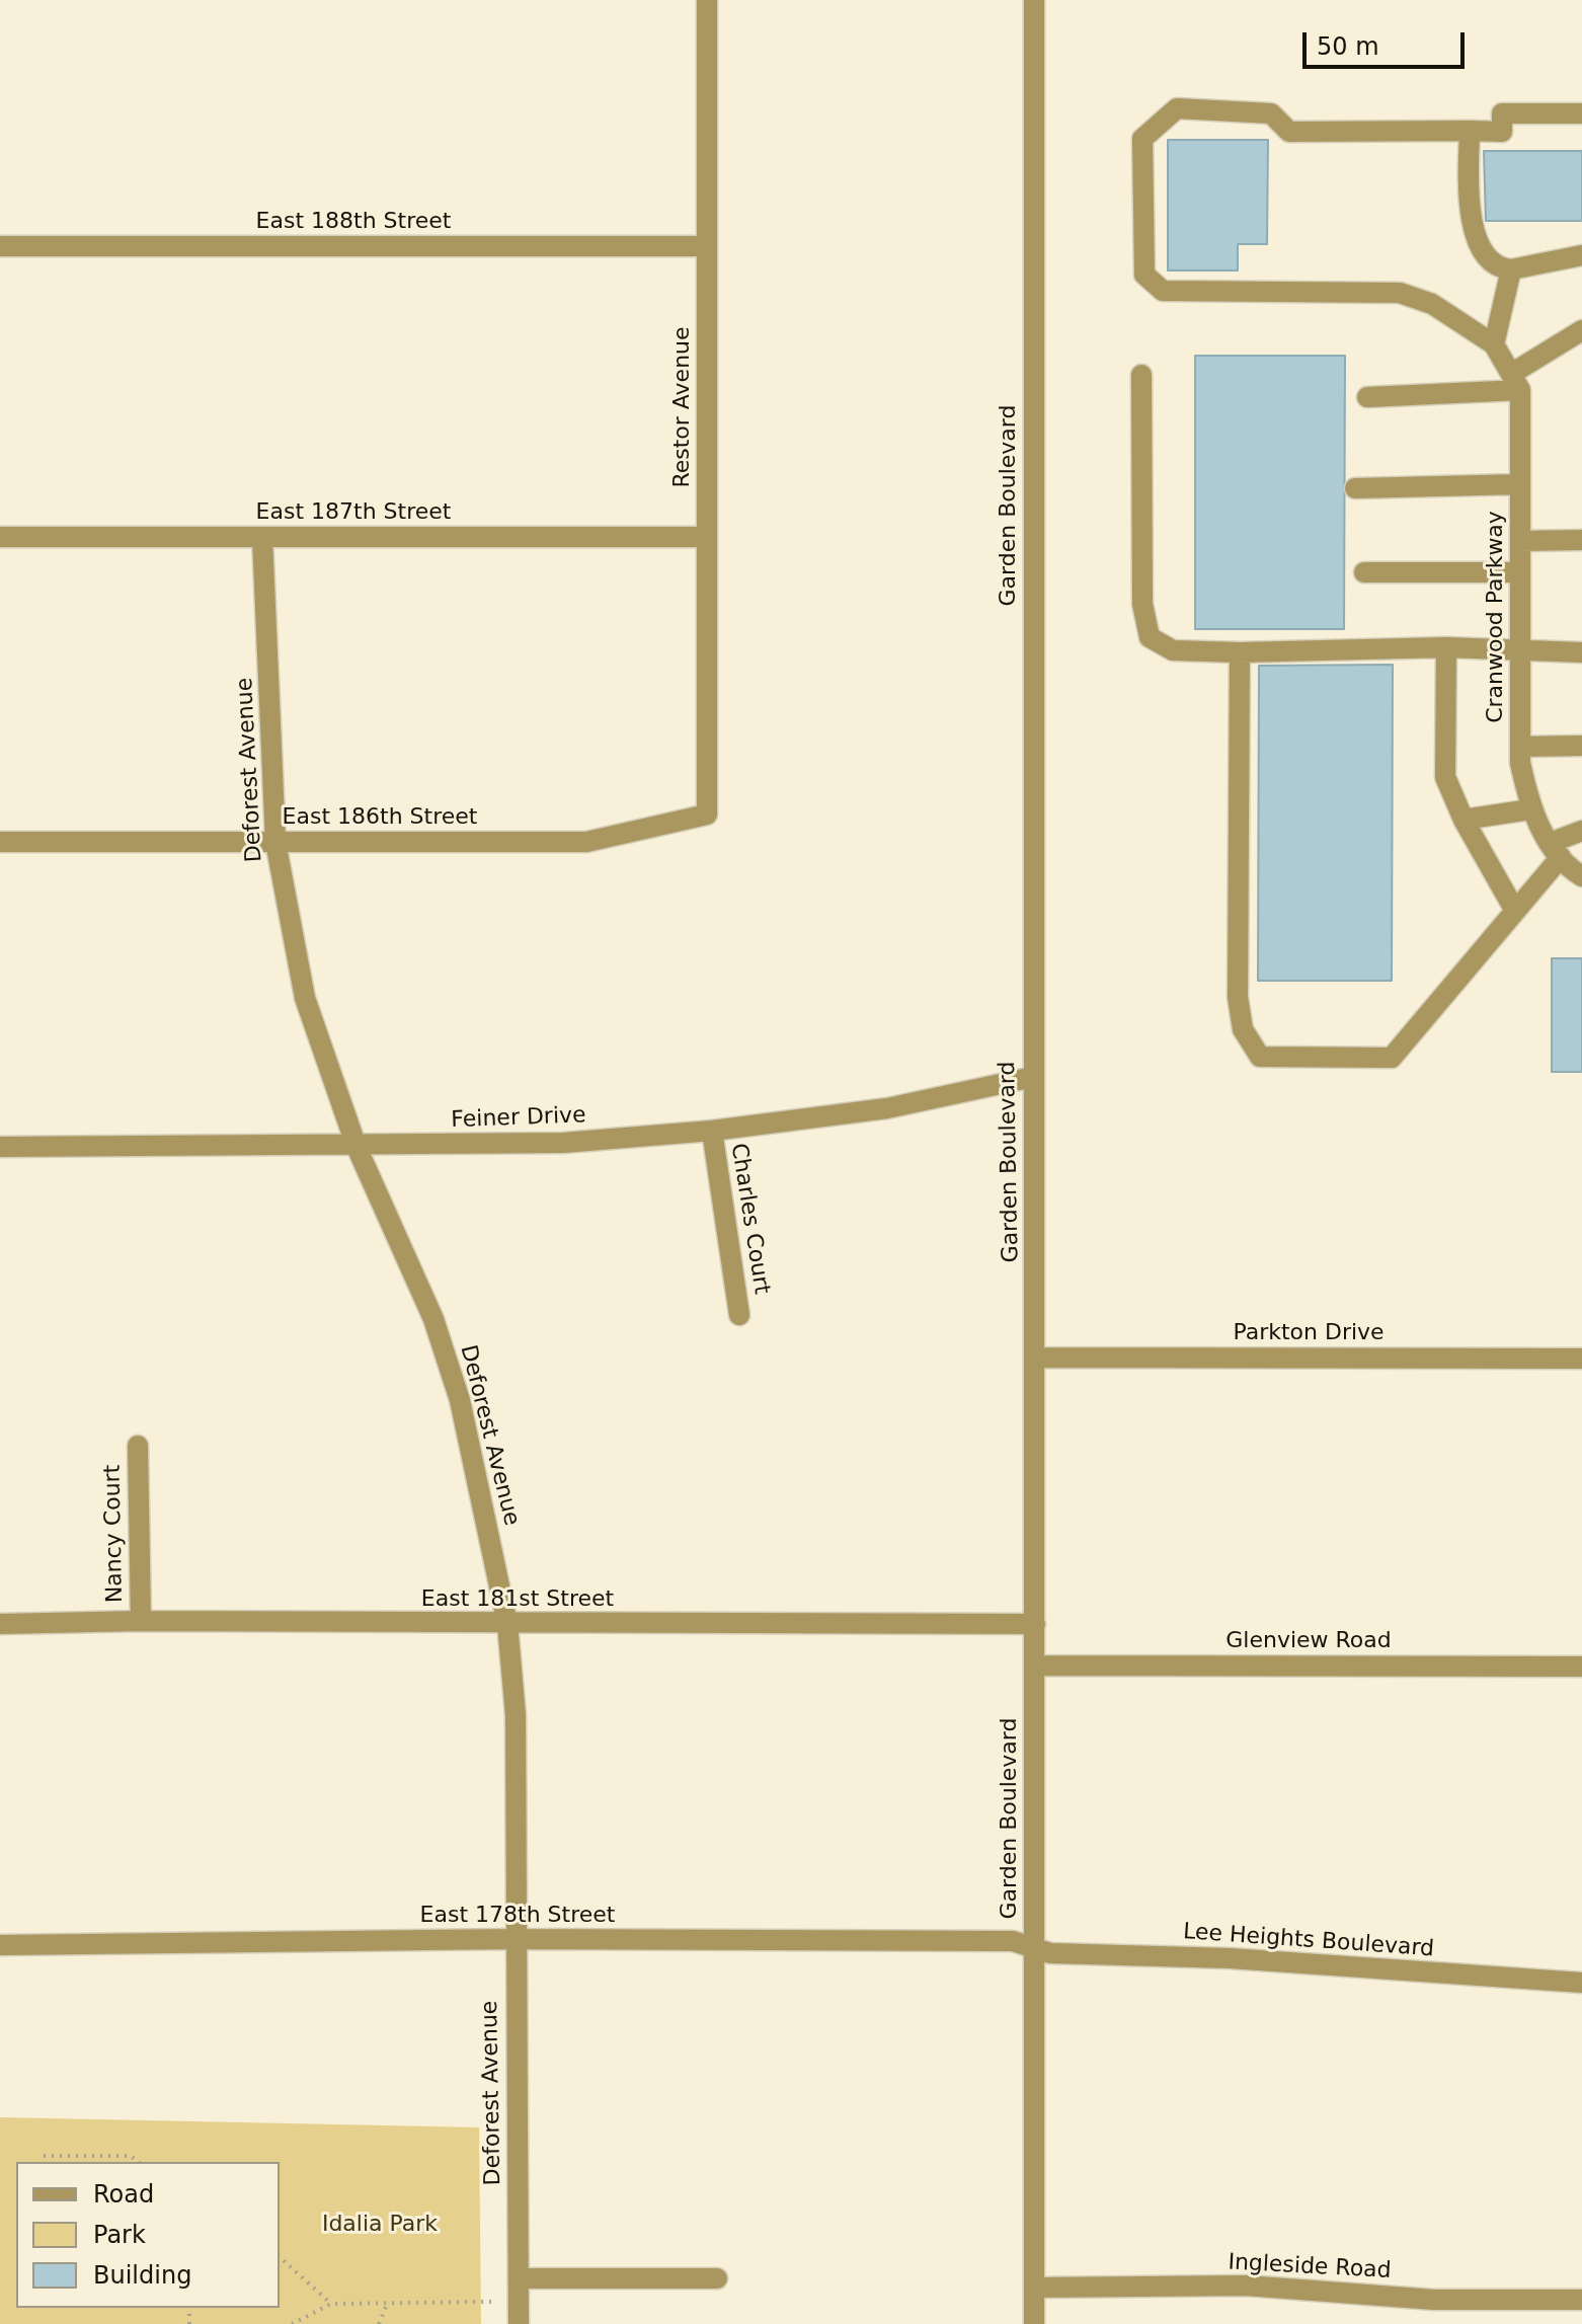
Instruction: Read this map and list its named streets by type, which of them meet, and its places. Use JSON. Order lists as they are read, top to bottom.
{
  "streets": {
    "street": [
      "East 188th Street",
      "Restor Avenue",
      "Garden Boulevard",
      "East 187th Street",
      "Cranwood Parkway",
      "Deforest Avenue",
      "East 186th Street",
      "Feiner Drive",
      "Charles Court",
      "Parkton Drive",
      "Nancy Court",
      "East 181st Street",
      "Glenview Road",
      "East 178th Street",
      "Lee Heights Boulevard",
      "Ingleside Road"
    ]
  },
  "crossings": [
    ["East 188th Street", "Restor Avenue"],
    ["Restor Avenue", "East 187th Street"],
    ["Restor Avenue", "East 186th Street"],
    ["Garden Boulevard", "Feiner Drive"],
    ["Garden Boulevard", "Parkton Drive"],
    ["Garden Boulevard", "East 181st Street"],
    ["Garden Boulevard", "Glenview Road"],
    ["Garden Boulevard", "East 178th Street"],
    ["Garden Boulevard", "Lee Heights Boulevard"],
    ["Garden Boulevard", "Ingleside Road"],
    ["East 187th Street", "Deforest Avenue"],
    ["Deforest Avenue", "East 186th Street"],
    ["Deforest Avenue", "Feiner Drive"],
    ["Deforest Avenue", "East 181st Street"],
    ["Deforest Avenue", "East 178th Street"],
    ["Feiner Drive", "Charles Court"],
    ["Nancy Court", "East 181st Street"],
    ["East 178th Street", "Lee Heights Boulevard"]
  ],
  "parks": ["Idalia Park"],
  "legend": ["Road", "Park", "Building"],
  "scale_bar": "50 m"
}
